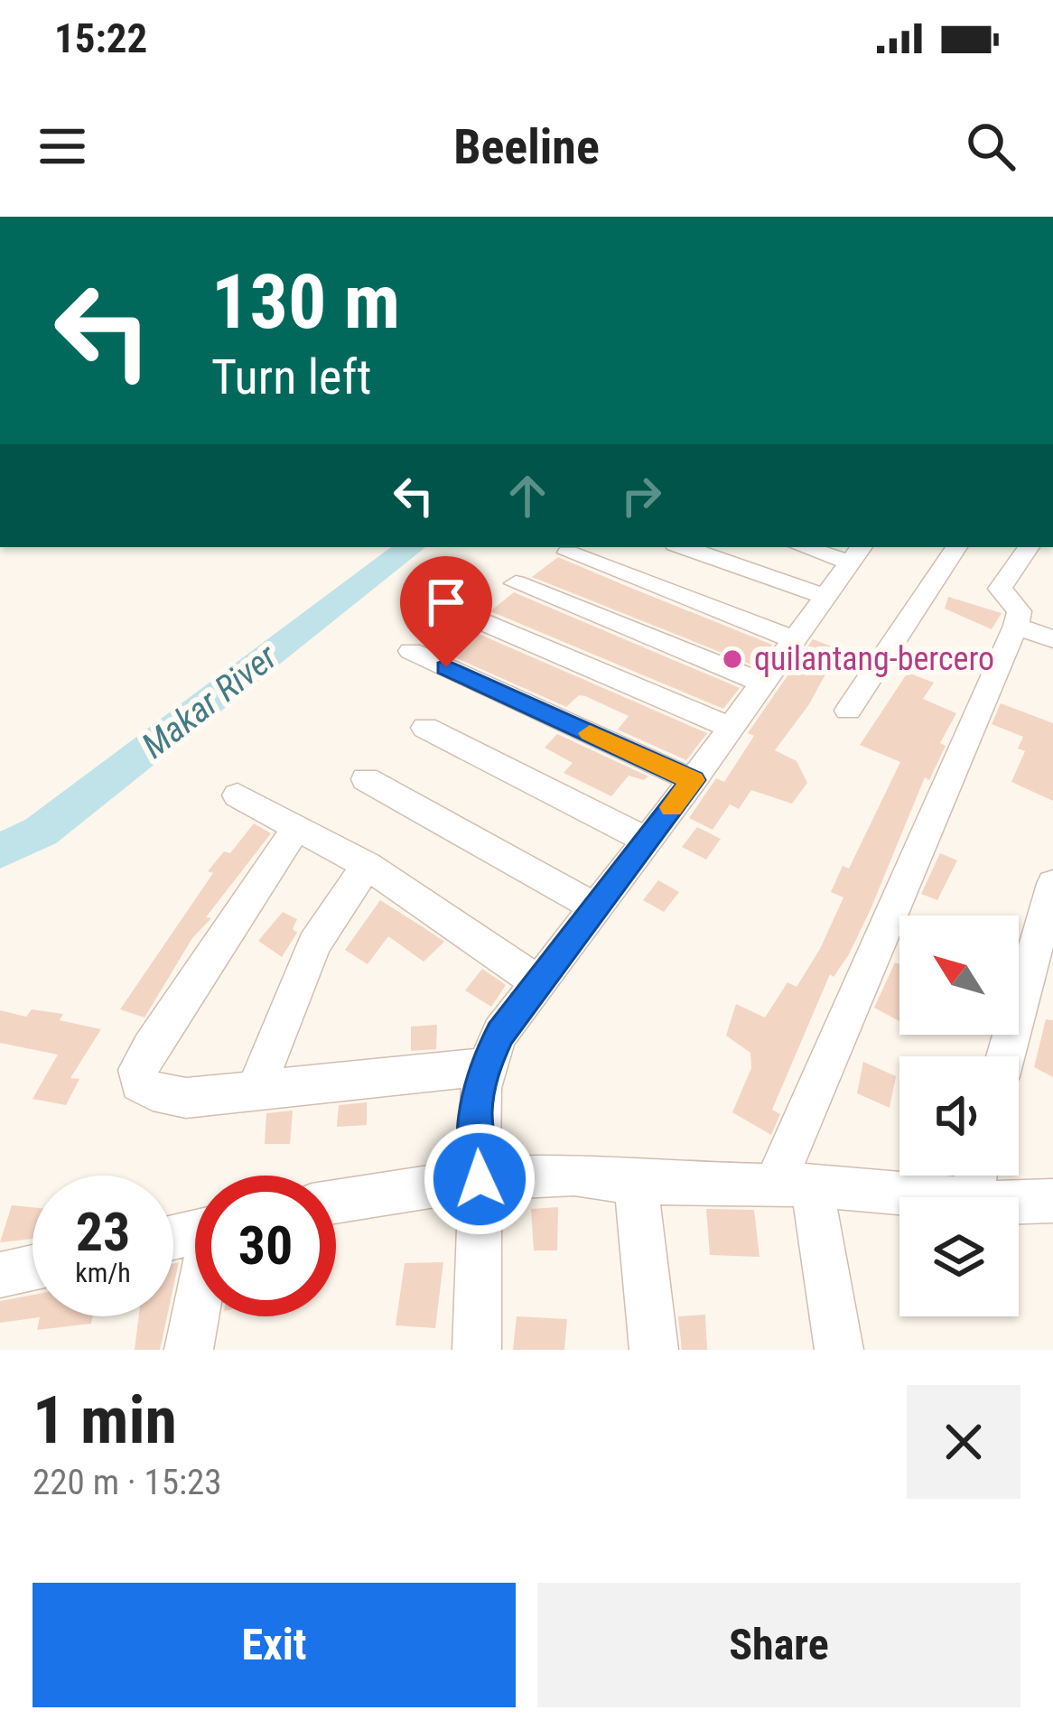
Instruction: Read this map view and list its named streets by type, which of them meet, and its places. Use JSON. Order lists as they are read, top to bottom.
{
  "water": ["Makar River"],
  "places": ["quilantang-bercero"],
  "north": "top left",
  "page": {
    "status": "15:22",
    "header": "Beeline",
    "turn": ["130 m", "Turn left"],
    "speed": "23 km/h",
    "limit": "30",
    "heading": ["1 min", "220 m · 15:23"],
    "buttons": ["Exit", "Share"]
  }
}
